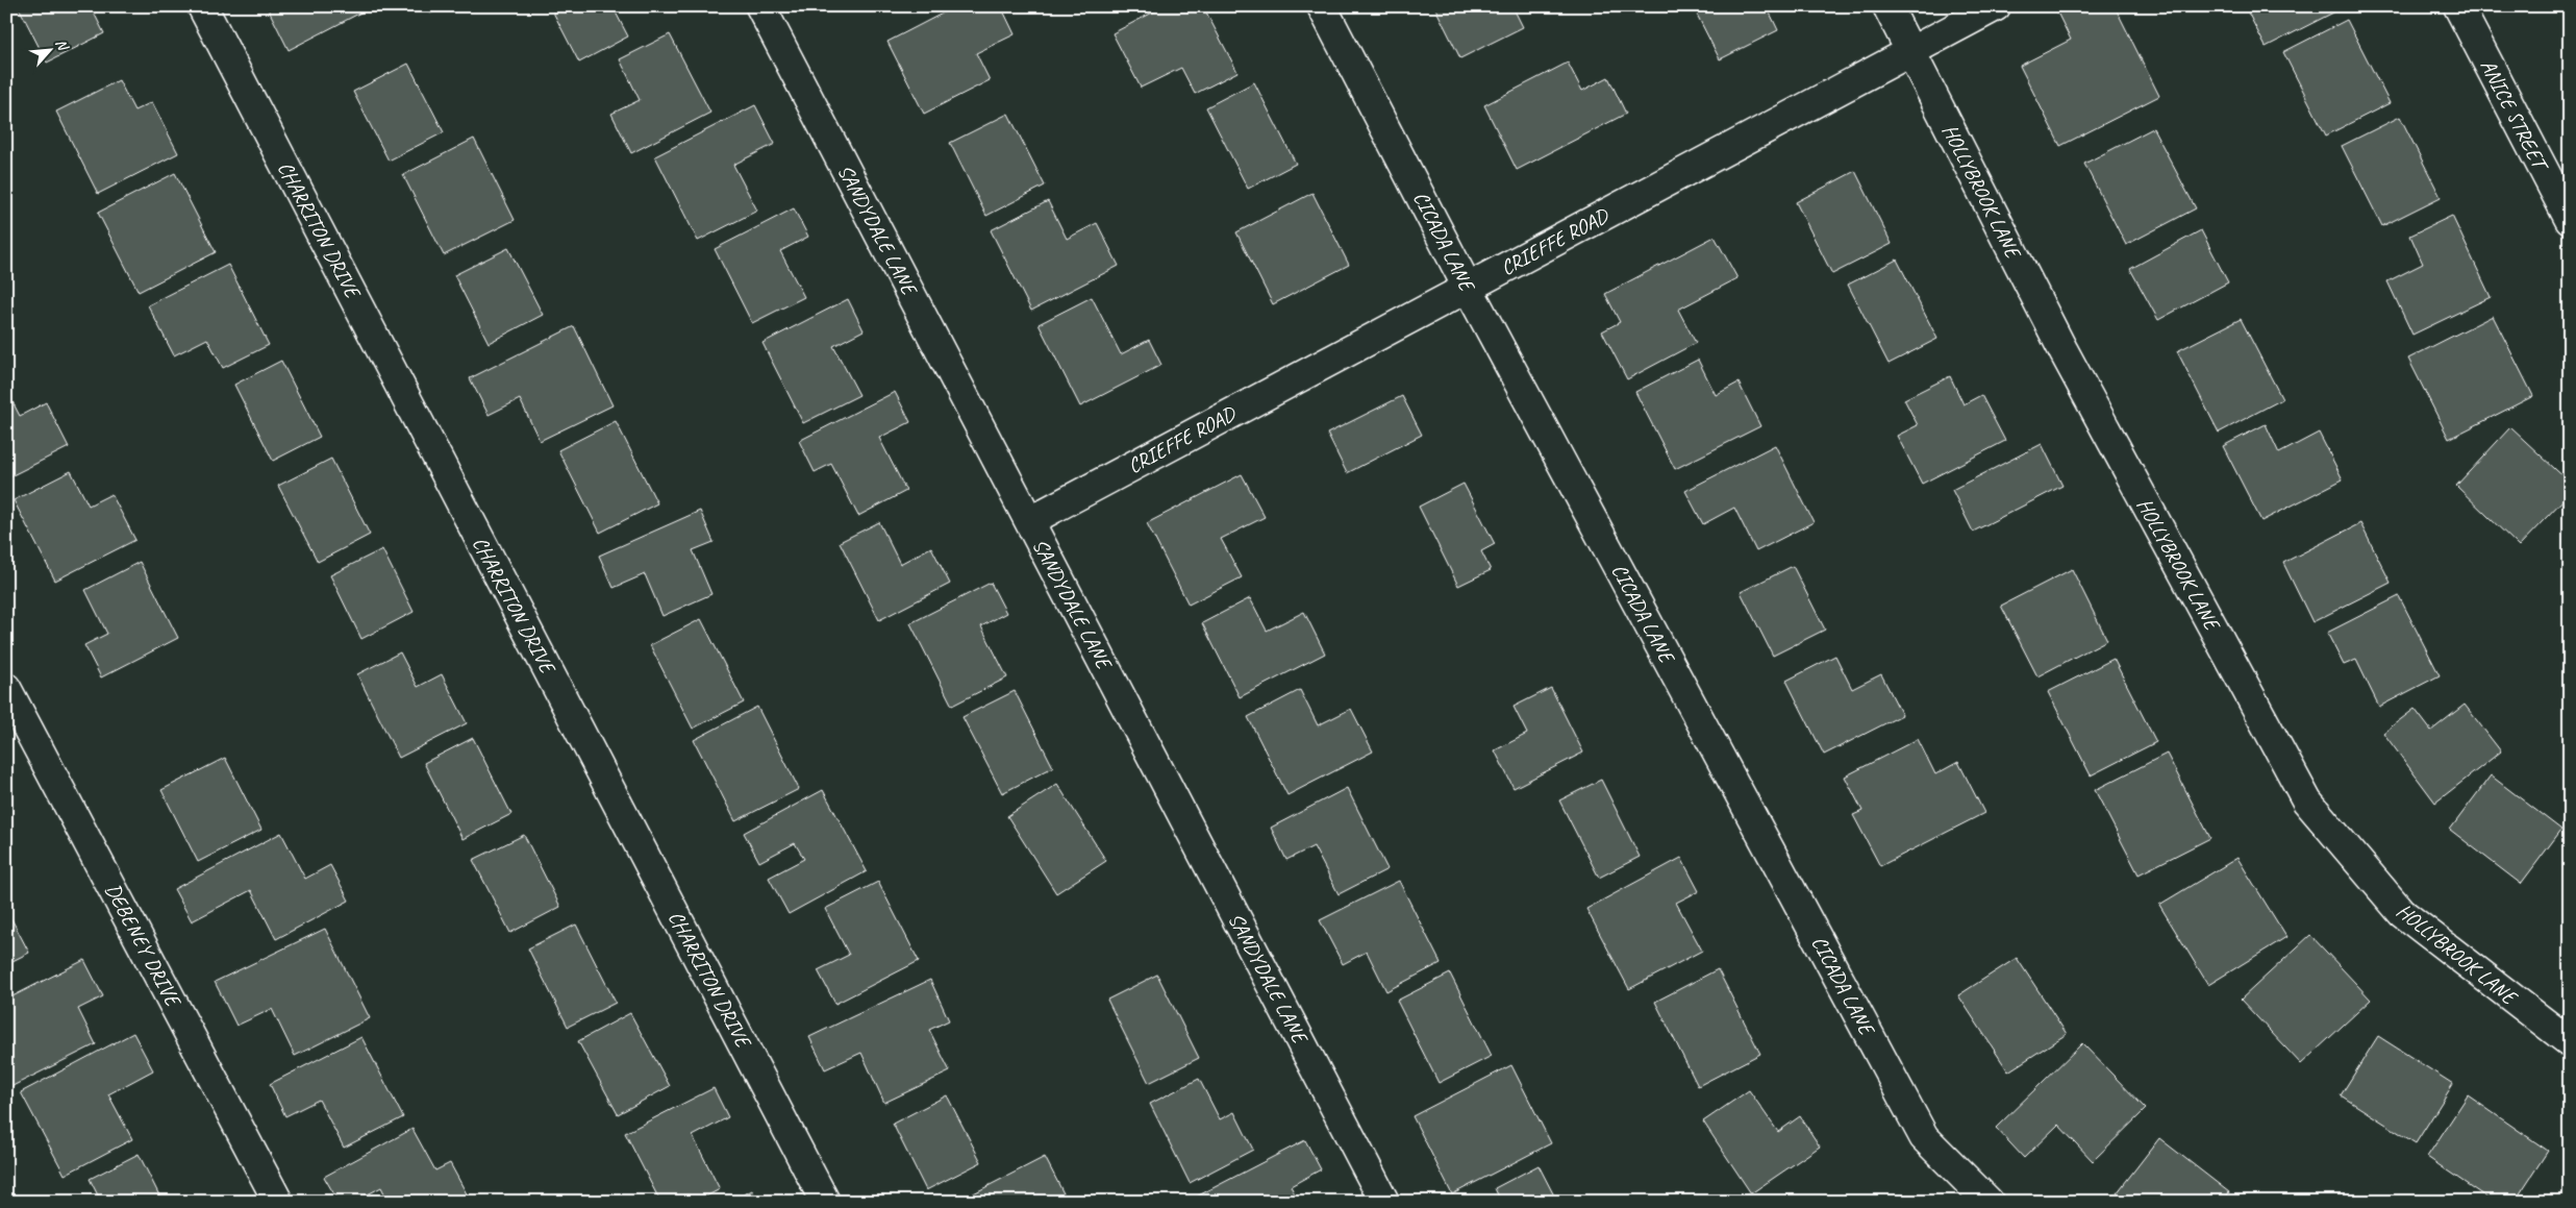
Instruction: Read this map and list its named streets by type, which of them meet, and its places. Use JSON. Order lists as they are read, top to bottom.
{
  "streets": {
    "street": [
      "ANICE STREET",
      "HOLLYBROOK LANE",
      "CHARRITON DRIVE",
      "SANDYDALE LANE",
      "CICADA LANE",
      "CRIEFFE ROAD",
      "DEBENEY DRIVE"
    ]
  },
  "crossings": [
    ["HOLLYBROOK LANE", "CRIEFFE ROAD"],
    ["SANDYDALE LANE", "CRIEFFE ROAD"],
    ["CICADA LANE", "CRIEFFE ROAD"]
  ],
  "north": "top right"
}
